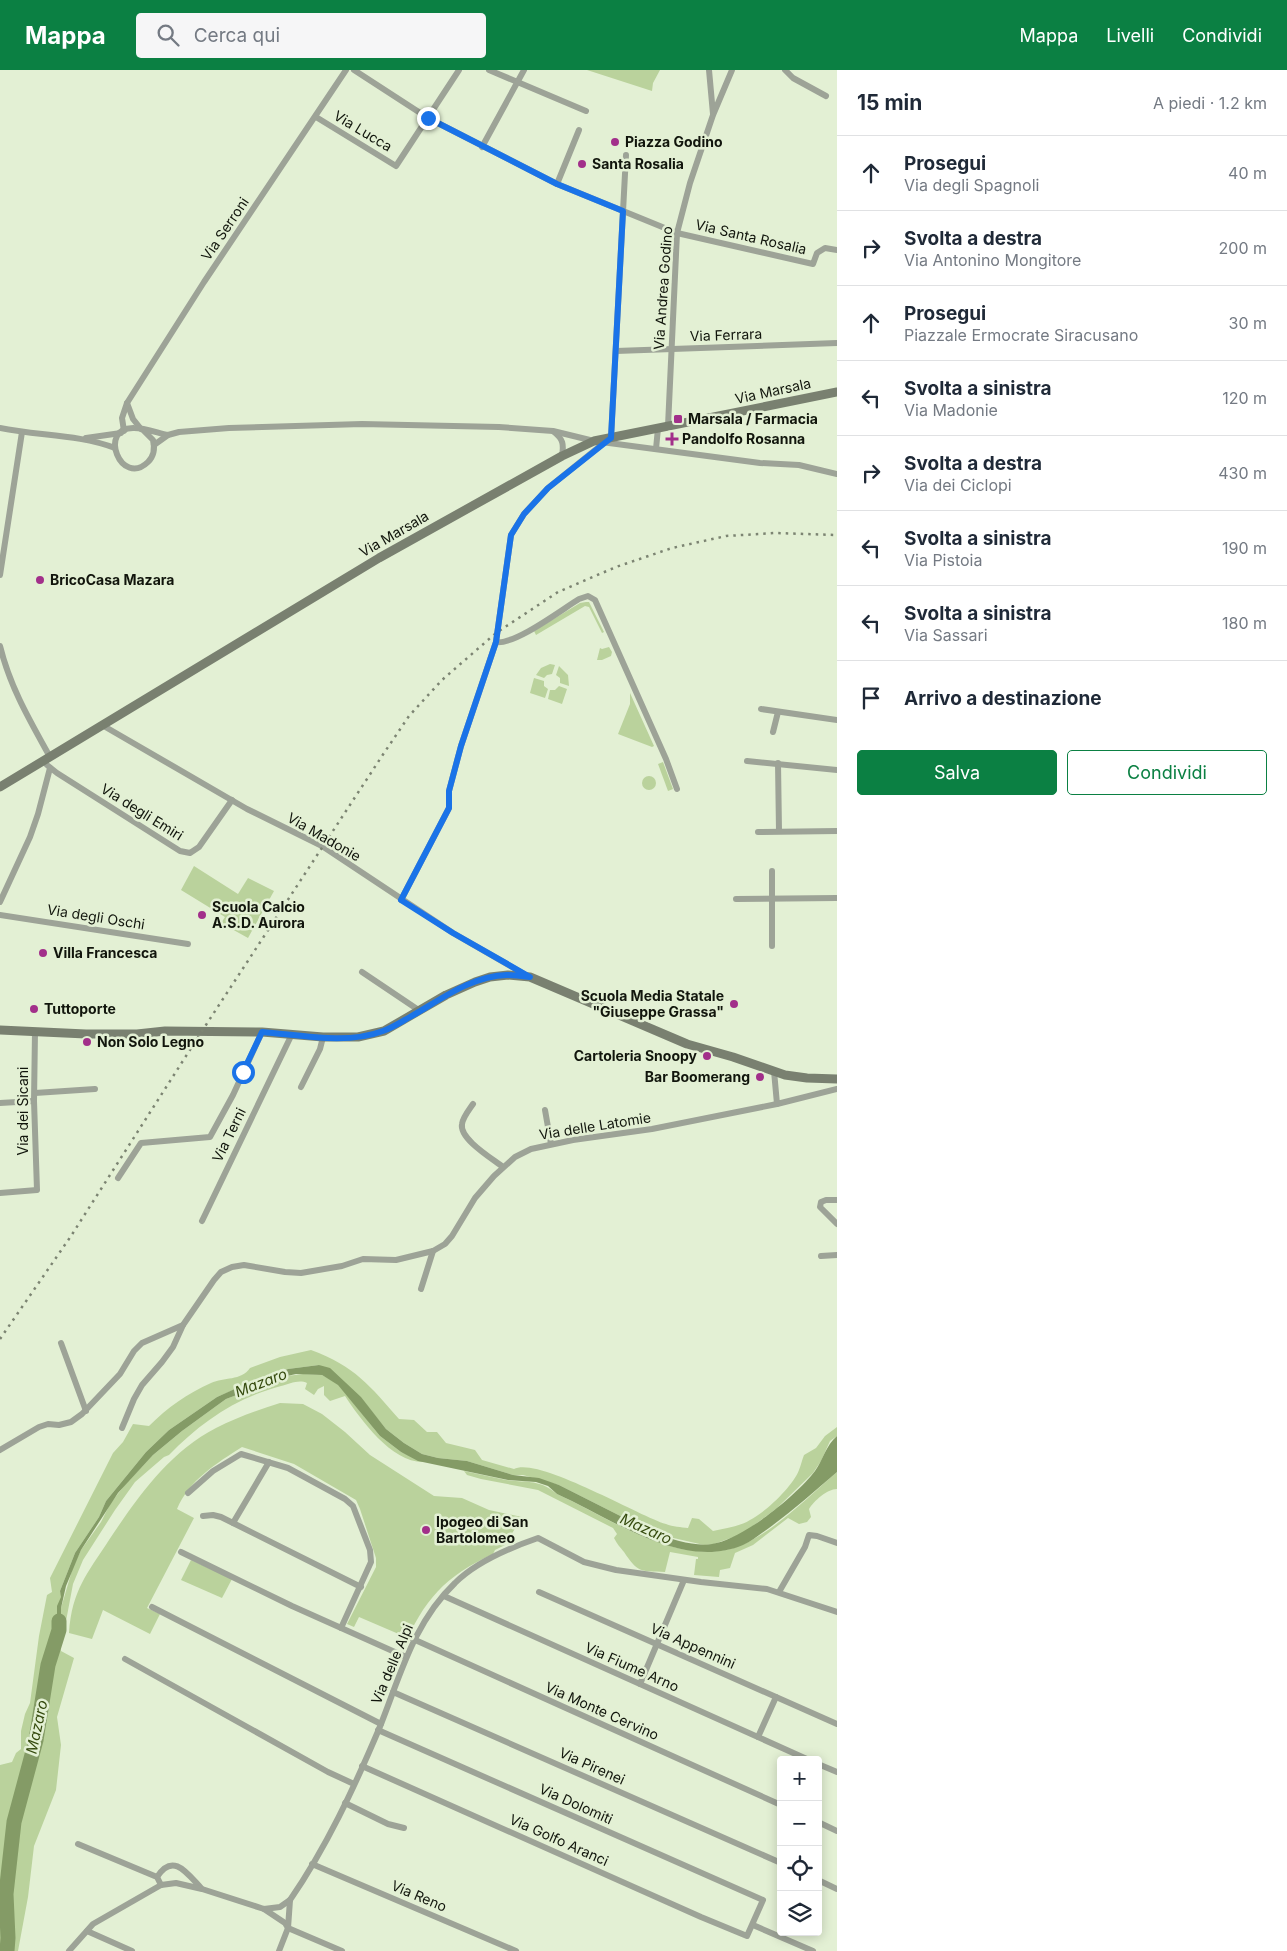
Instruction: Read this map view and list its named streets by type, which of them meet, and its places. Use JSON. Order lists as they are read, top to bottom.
{
  "streets": {
    "main road": ["Via Marsala"],
    "street": [
      "Via Lucca",
      "Via Serroni",
      "Via Santa Rosalia",
      "Via Andrea Godino",
      "Via Ferrara",
      "Via degli Emiri",
      "Via Madonie",
      "Via degli Oschi",
      "Via dei Sicani",
      "Via delle Latomie",
      "Via Terni",
      "Via Appennini",
      "Via delle Alpi",
      "Via Fiume Arno",
      "Via Monte Cervino",
      "Via Pirenei",
      "Via Dolomiti",
      "Via Golfo Aranci",
      "Via Reno"
    ]
  },
  "crossings": [
    ["Via Lucca", "Via Serroni"],
    ["Via Lucca", "Via Santa Rosalia"],
    ["Via Santa Rosalia", "Via Andrea Godino"],
    ["Via Andrea Godino", "Via Ferrara"],
    ["Via Andrea Godino", "Via Marsala"],
    ["Via Marsala", "Via degli Emiri"],
    ["Via Marsala", "Via Madonie"],
    ["Via degli Emiri", "Via Madonie"],
    ["Via delle Alpi", "Via Fiume Arno"],
    ["Via delle Alpi", "Via Monte Cervino"],
    ["Via delle Alpi", "Via Pirenei"],
    ["Via delle Alpi", "Via Dolomiti"],
    ["Via delle Alpi", "Via Golfo Aranci"],
    ["Via delle Alpi", "Via Reno"],
    ["Via Dolomiti", "Via Golfo Aranci"]
  ],
  "water": ["Mazaro"],
  "places": {
    "other": [
      "Piazza Godino",
      "Santa Rosalia",
      "BricoCasa Mazara",
      "Scuola Calcio A.S.D. Aurora",
      "Villa Francesca",
      "Scuola Media Statale \"Giuseppe Grassa\"",
      "Tuttoporte",
      "Non Solo Legno",
      "Cartoleria Snoopy",
      "Bar Boomerang",
      "Ipogeo di San Bartolomeo"
    ],
    "transit": ["Marsala / Farmacia"],
    "health": ["Pandolfo Rosanna"]
  },
  "page": {
    "header": "Mappa",
    "search": "Cerca qui",
    "nav": ["Mappa", "Livelli", "Condividi"],
    "heading": ["15 min", "A piedi · 1.2 km"],
    "list": [
      ["Prosegui", "Via degli Spagnoli", "40 m"],
      ["Svolta a destra", "Via Antonino Mongitore", "200 m"],
      ["Prosegui", "Piazzale Ermocrate Siracusano", "30 m"],
      ["Svolta a sinistra", "Via Madonie", "120 m"],
      ["Svolta a destra", "Via dei Ciclopi", "430 m"],
      ["Svolta a sinistra", "Via Pistoia", "190 m"],
      ["Svolta a sinistra", "Via Sassari", "180 m"],
      "Arrivo a destinazione"
    ],
    "buttons": ["Salva", "Condividi"],
    "map_buttons": ["+", "−"]
  }
}
